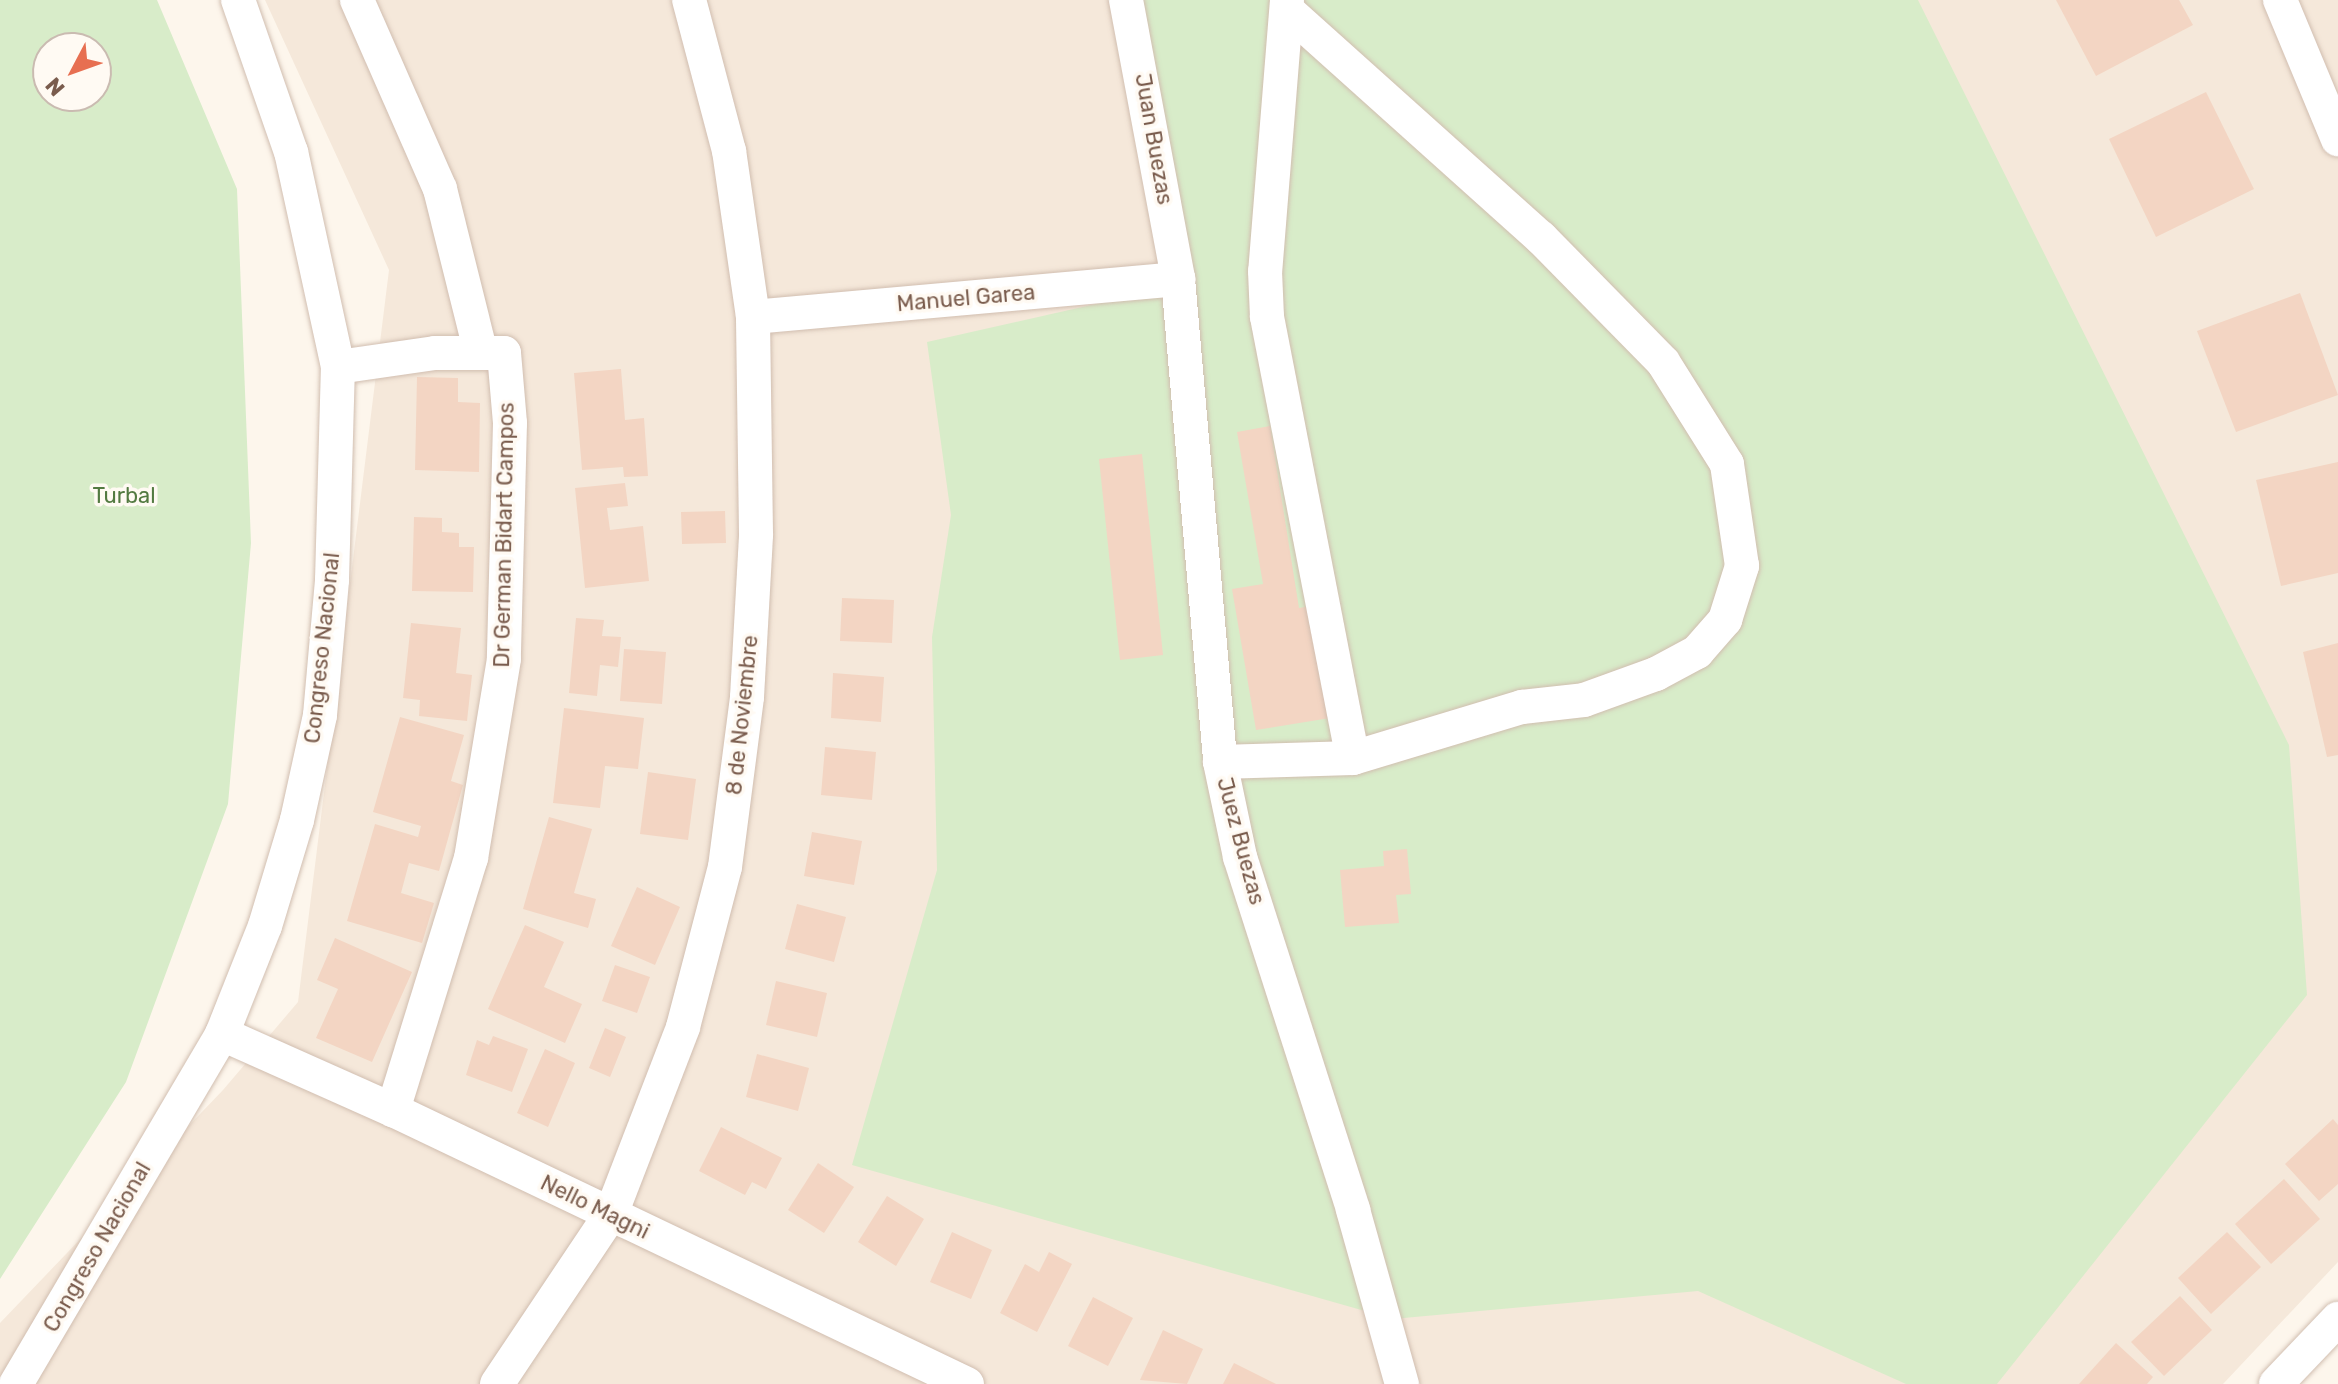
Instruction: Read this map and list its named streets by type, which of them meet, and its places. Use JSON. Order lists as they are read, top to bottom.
{
  "streets": {
    "street": [
      "Juan Buezas",
      "Manuel Garea",
      "Dr German Bidart Campos",
      "Congreso Nacional",
      "8 de Noviembre",
      "Juez Buezas",
      "Nello Magni"
    ]
  },
  "crossings": [
    ["Juan Buezas", "Manuel Garea"],
    ["Juan Buezas", "Juez Buezas"],
    ["Manuel Garea", "8 de Noviembre"],
    ["Manuel Garea", "Juez Buezas"],
    ["Dr German Bidart Campos", "Nello Magni"],
    ["Congreso Nacional", "Nello Magni"],
    ["8 de Noviembre", "Nello Magni"]
  ],
  "parks": ["Turbal"],
  "north": "bottom left"
}
